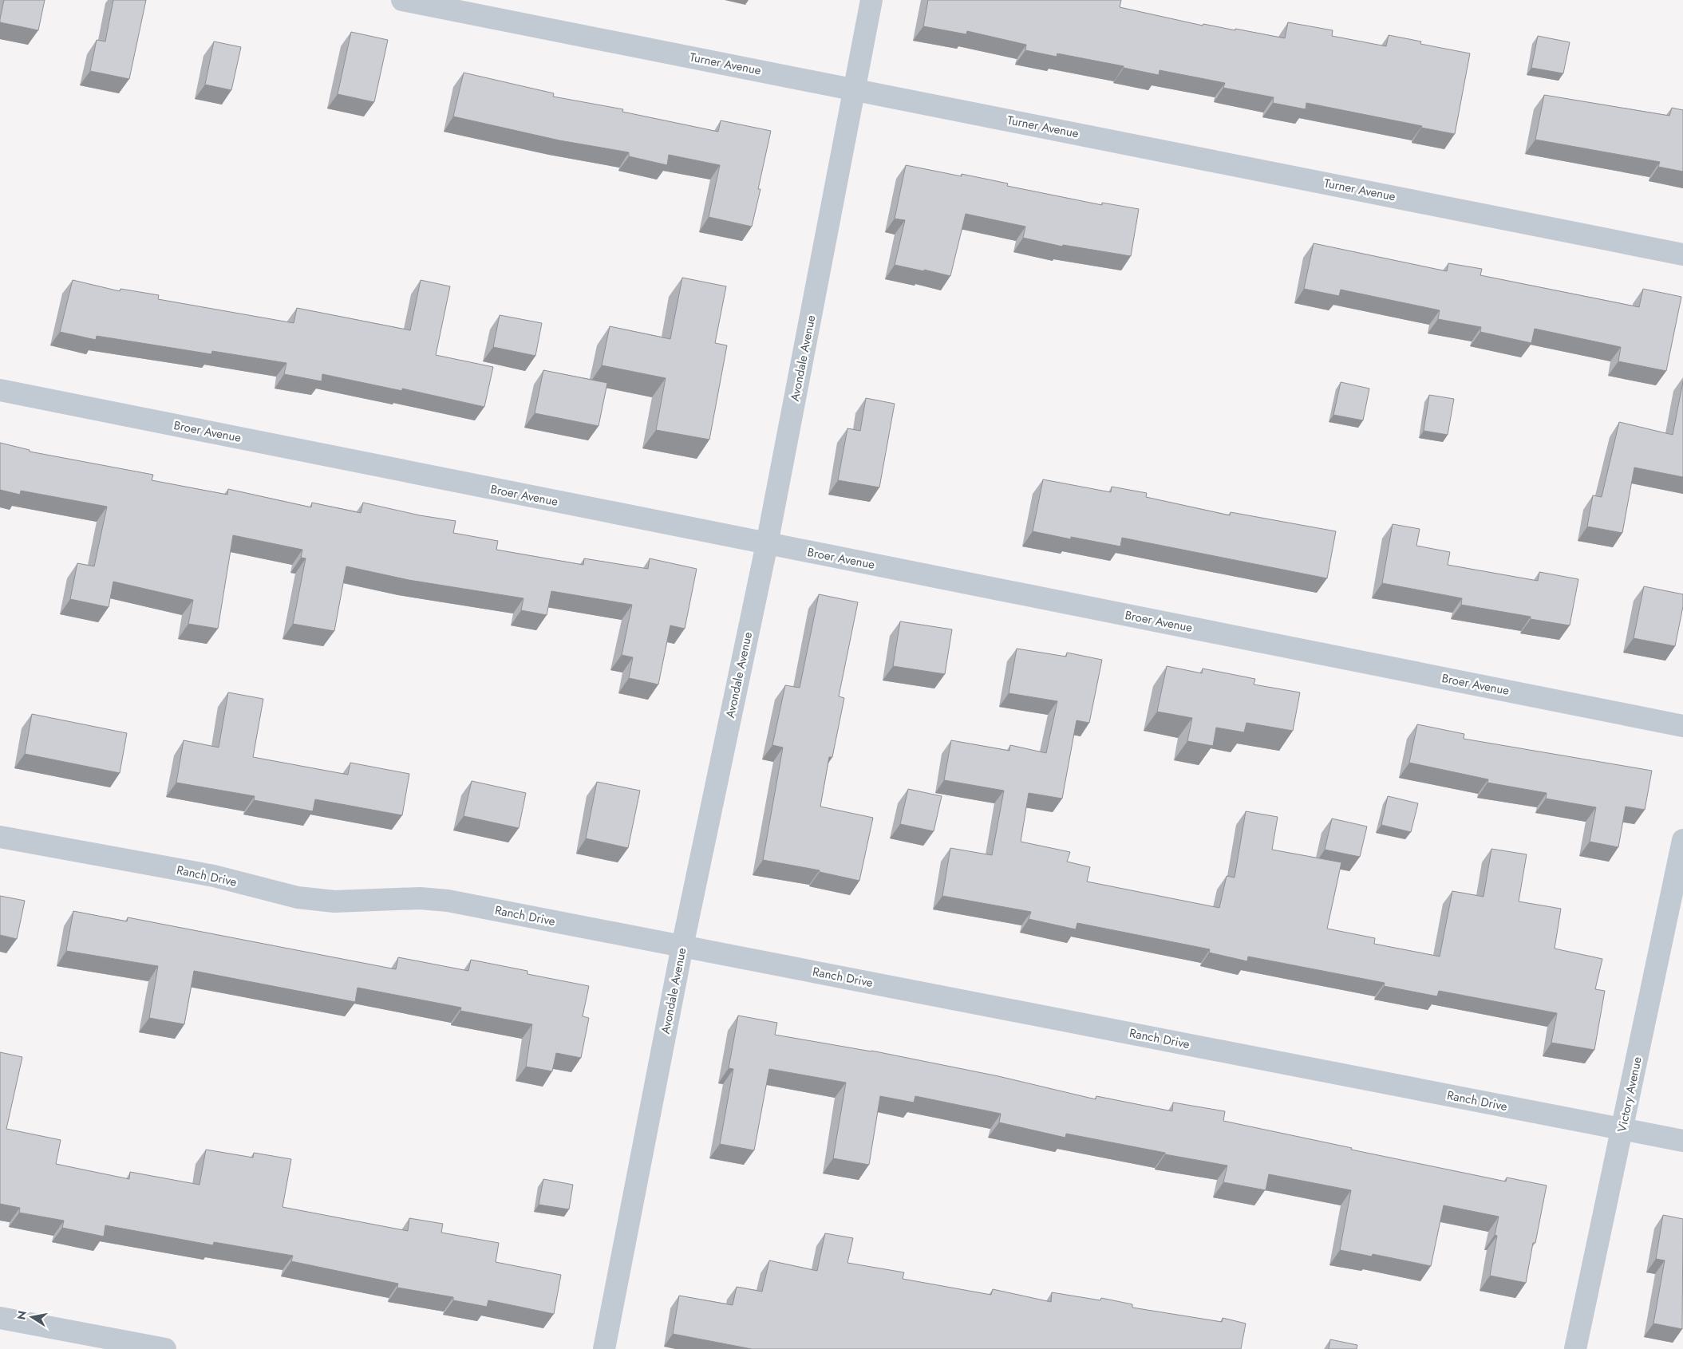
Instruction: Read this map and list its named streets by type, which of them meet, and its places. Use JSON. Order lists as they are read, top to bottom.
{
  "streets": {
    "street": [
      "Turner Avenue",
      "Avondale Avenue",
      "Broer Avenue",
      "Ranch Drive",
      "Victory Avenue"
    ]
  },
  "crossings": [
    ["Turner Avenue", "Avondale Avenue"],
    ["Avondale Avenue", "Broer Avenue"],
    ["Avondale Avenue", "Ranch Drive"],
    ["Ranch Drive", "Victory Avenue"]
  ],
  "north": "left"
}
